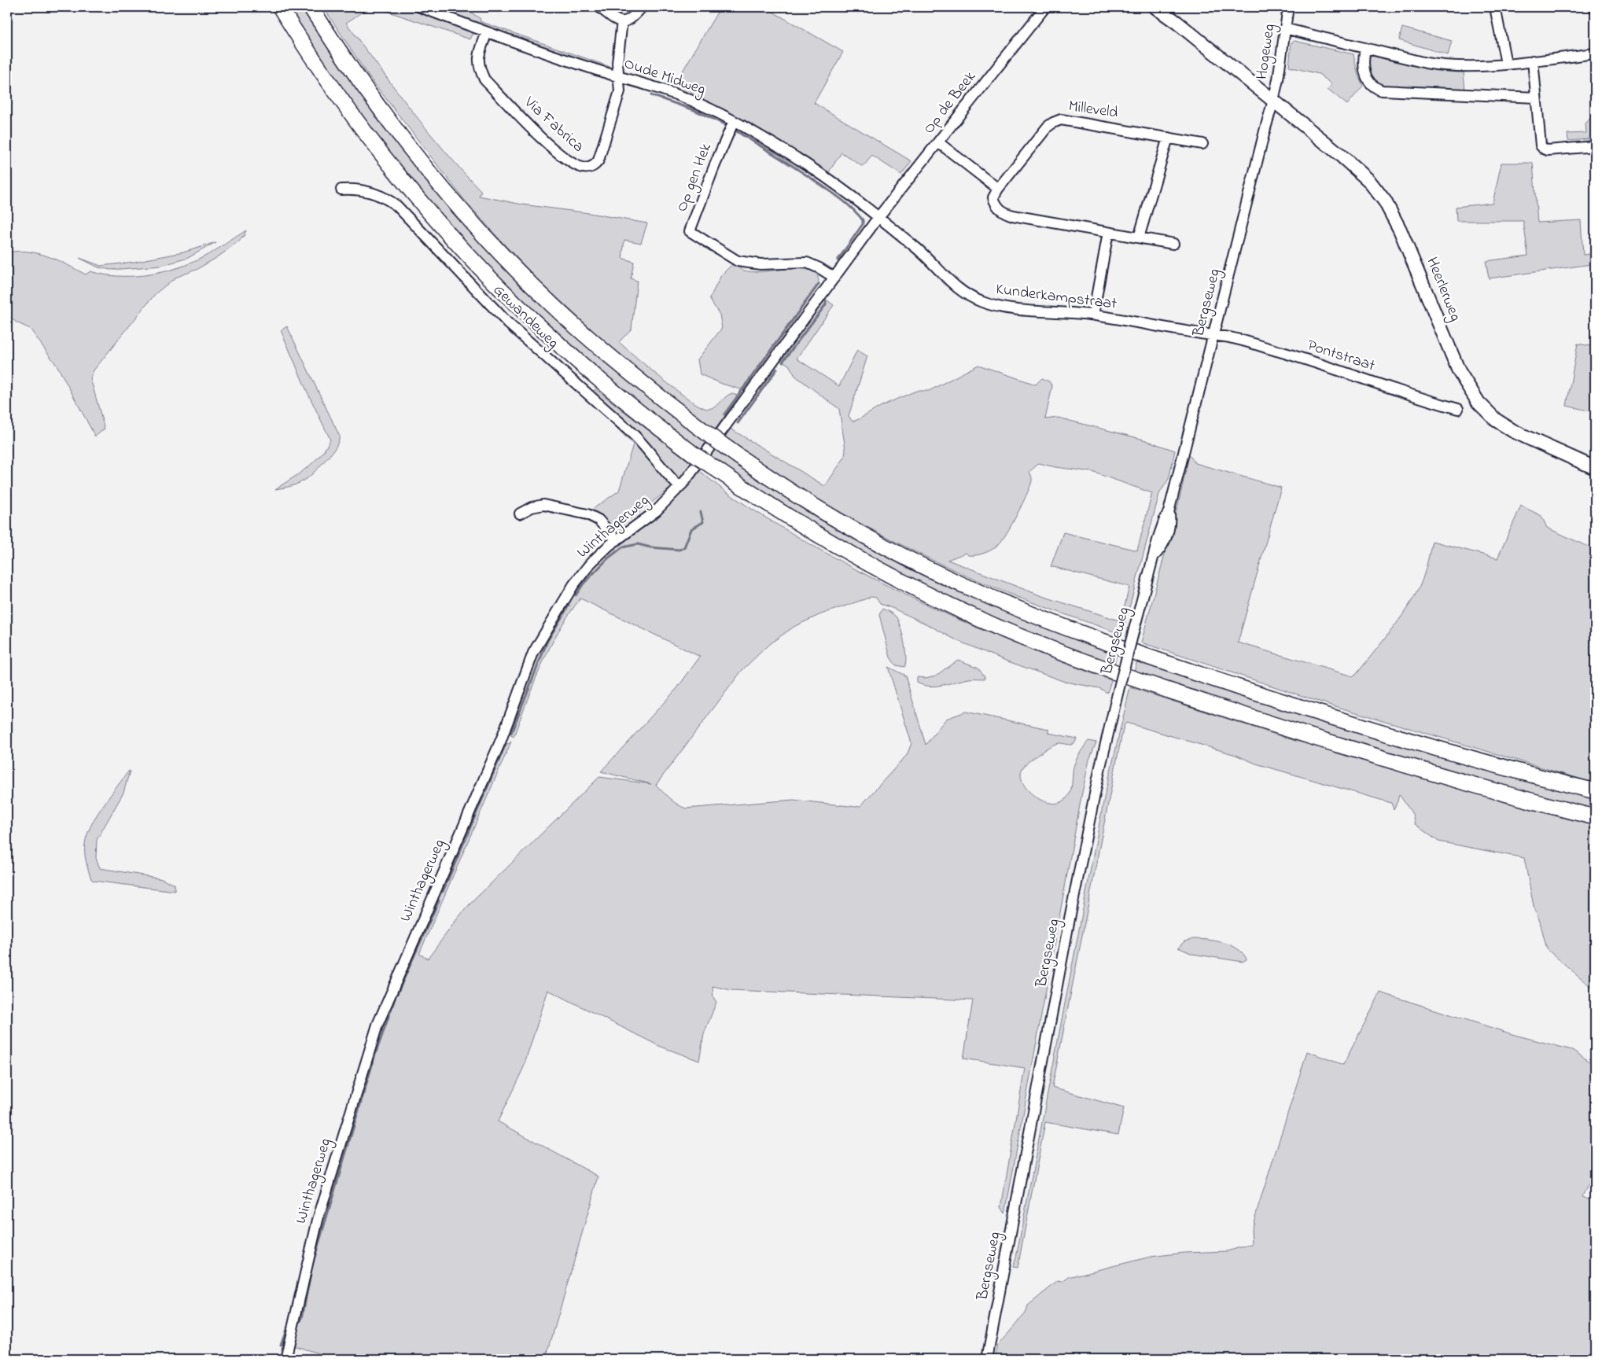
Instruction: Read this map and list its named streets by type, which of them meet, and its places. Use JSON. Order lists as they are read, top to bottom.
{
  "streets": {
    "main road": ["Heerlerweg"],
    "street": [
      "Hogeweg",
      "Oude Midweg",
      "Op de Beek",
      "Milleveld",
      "Via Fabrica",
      "Op gen Hek",
      "Kunderkampstraat",
      "Bergseweg",
      "Gewandeweg",
      "Pontstraat",
      "Winthagerweg"
    ]
  },
  "crossings": [
    ["Hogeweg", "Heerlerweg"],
    ["Hogeweg", "Bergseweg"],
    ["Oude Midweg", "Op de Beek"],
    ["Oude Midweg", "Via Fabrica"],
    ["Oude Midweg", "Op gen Hek"],
    ["Oude Midweg", "Kunderkampstraat"],
    ["Op de Beek", "Kunderkampstraat"],
    ["Heerlerweg", "Bergseweg"],
    ["Kunderkampstraat", "Bergseweg"],
    ["Kunderkampstraat", "Pontstraat"],
    ["Bergseweg", "Pontstraat"],
    ["Gewandeweg", "Winthagerweg"]
  ]
}
